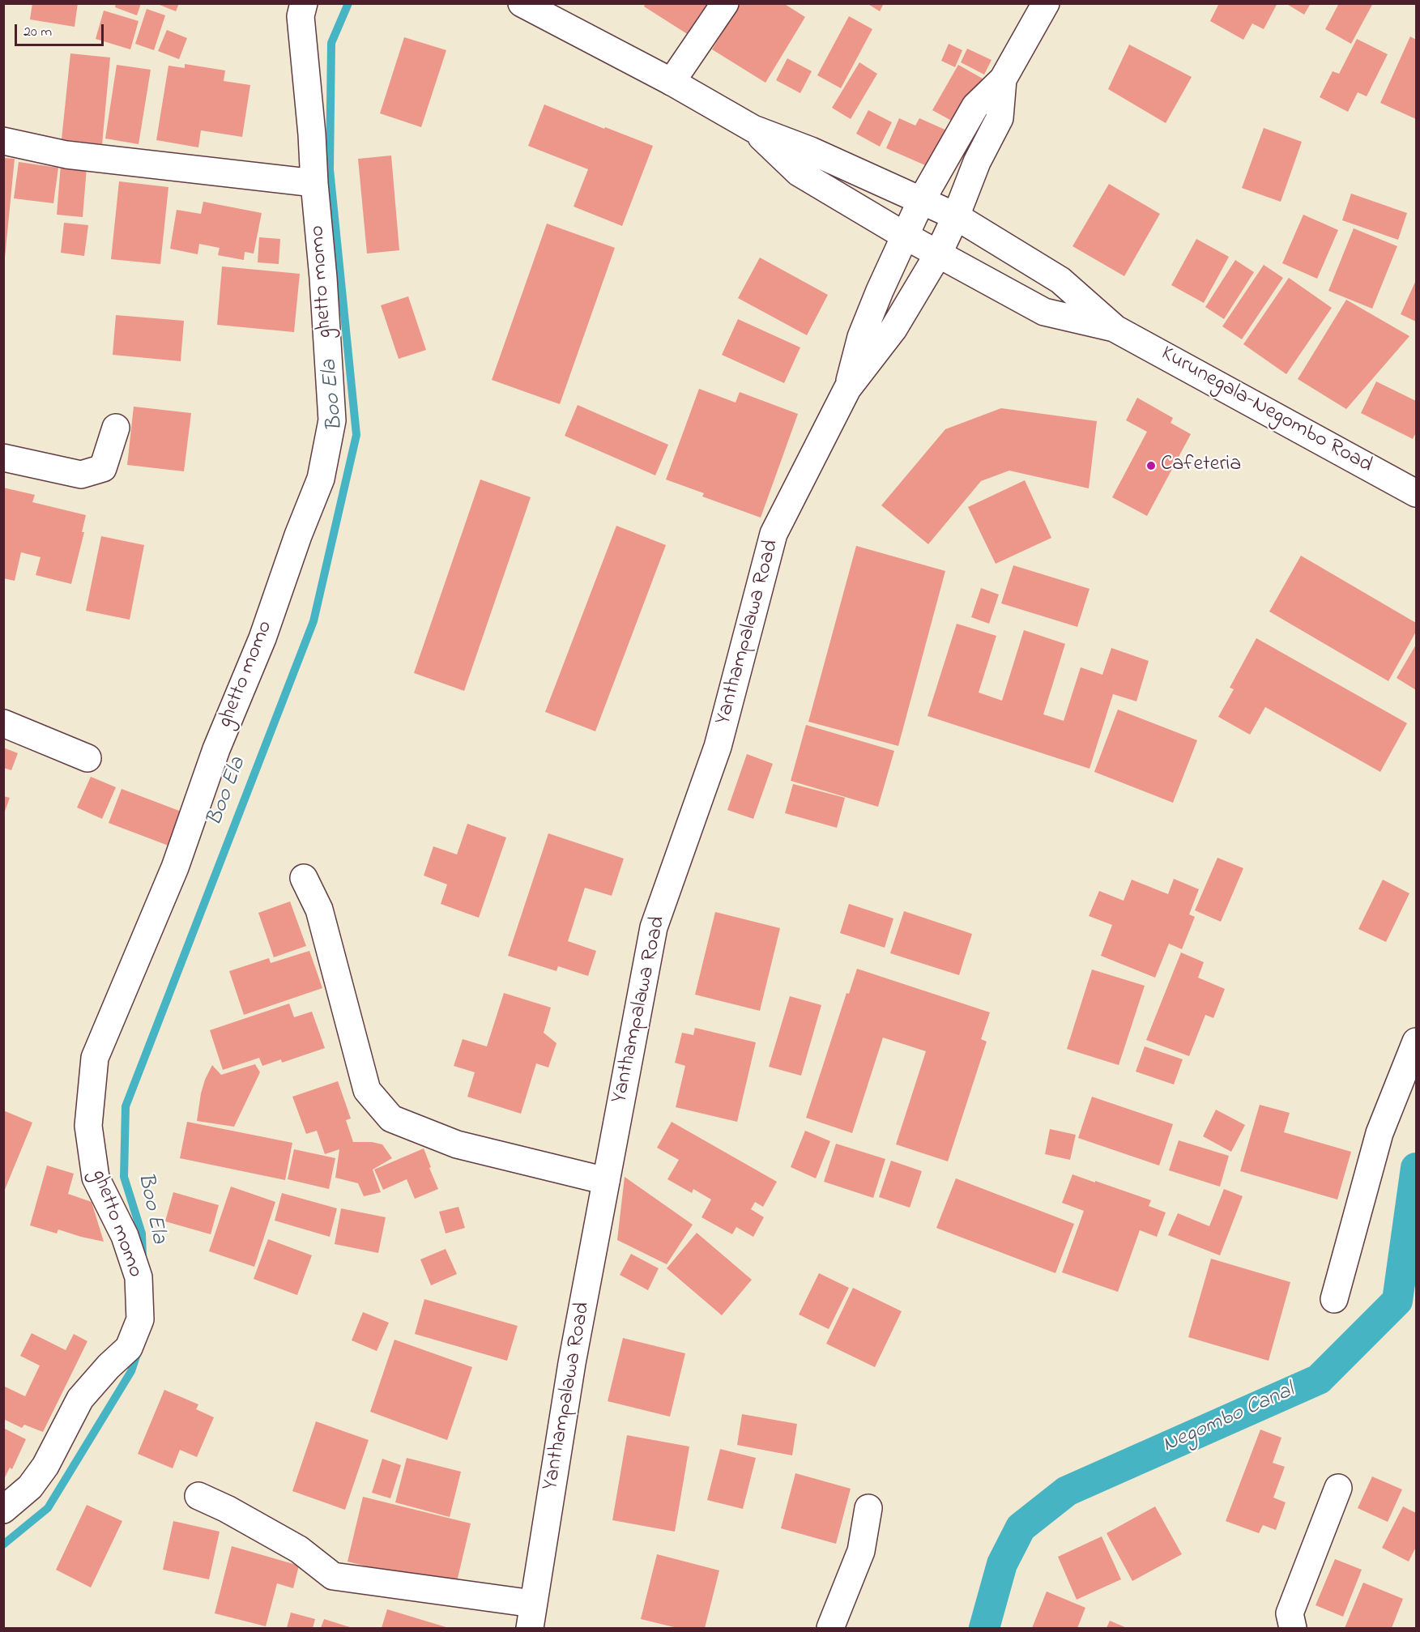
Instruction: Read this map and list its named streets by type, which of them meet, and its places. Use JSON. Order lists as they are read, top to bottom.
{
  "streets": {
    "street": ["ghetto momo", "Kurunegala-Negombo Road", "Yanthampalawa Road"]
  },
  "crossings": [
    ["Kurunegala-Negombo Road", "Yanthampalawa Road"]
  ],
  "water": ["Boo Ela", "Negombo Canal"],
  "places": ["Cafeteria"],
  "scale_bar": "20 m"
}
